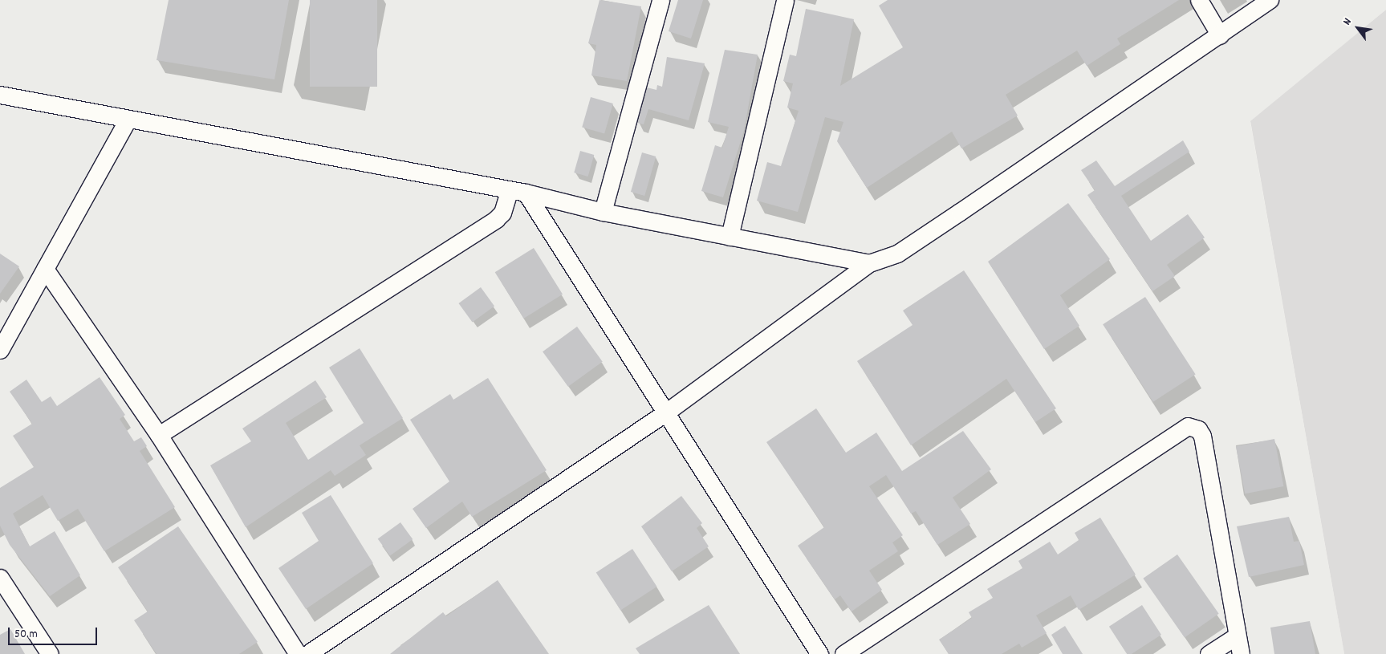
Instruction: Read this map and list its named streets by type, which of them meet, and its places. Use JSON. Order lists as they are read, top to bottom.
{
  "scale_bar": "50 m",
  "north": "top left"
}
